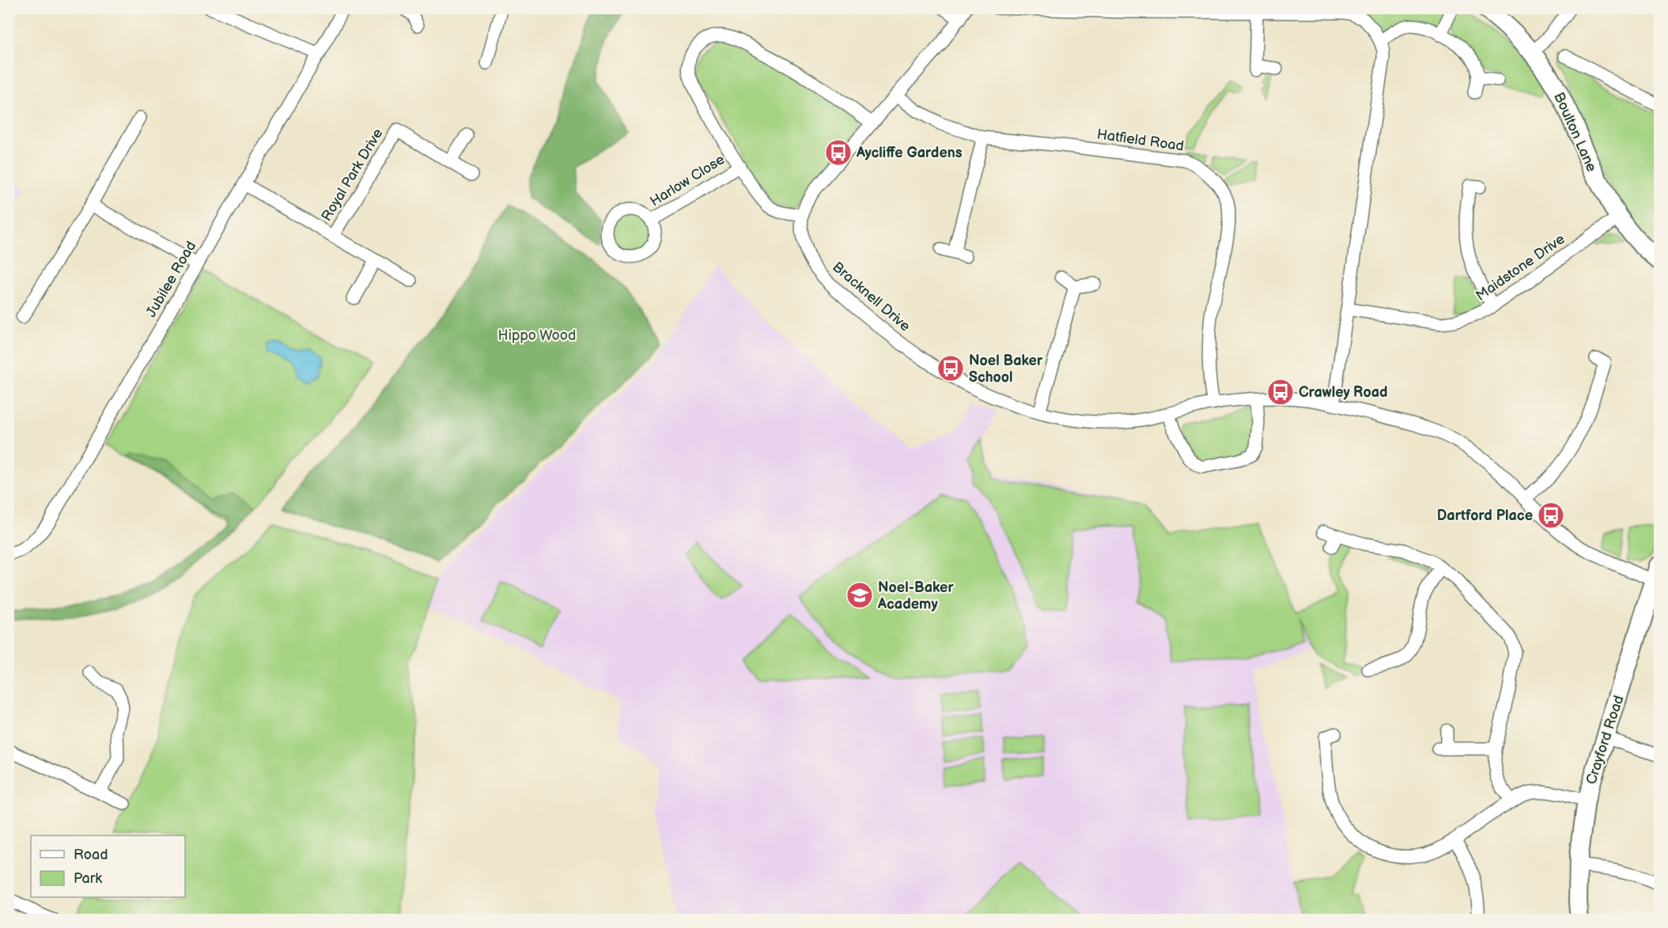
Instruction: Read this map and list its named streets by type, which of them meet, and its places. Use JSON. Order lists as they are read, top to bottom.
{
  "streets": {
    "street": [
      "Boulton Lane",
      "Hatfield Road",
      "Royal Park Drive",
      "Harlow Close",
      "Maidstone Drive",
      "Jubilee Road",
      "Bracknell Drive",
      "Crayford Road"
    ]
  },
  "crossings": [
    ["Boulton Lane", "Maidstone Drive"],
    ["Hatfield Road", "Bracknell Drive"],
    ["Bracknell Drive", "Crayford Road"]
  ],
  "parks": ["Hippo Wood"],
  "places": {
    "bus stop": [
      "Aycliffe Gardens",
      "Noel Baker School",
      "Crawley Road",
      "Dartford Place"
    ],
    "school or university": ["Noel-Baker Academy"]
  },
  "legend": ["Road", "Park"]
}
